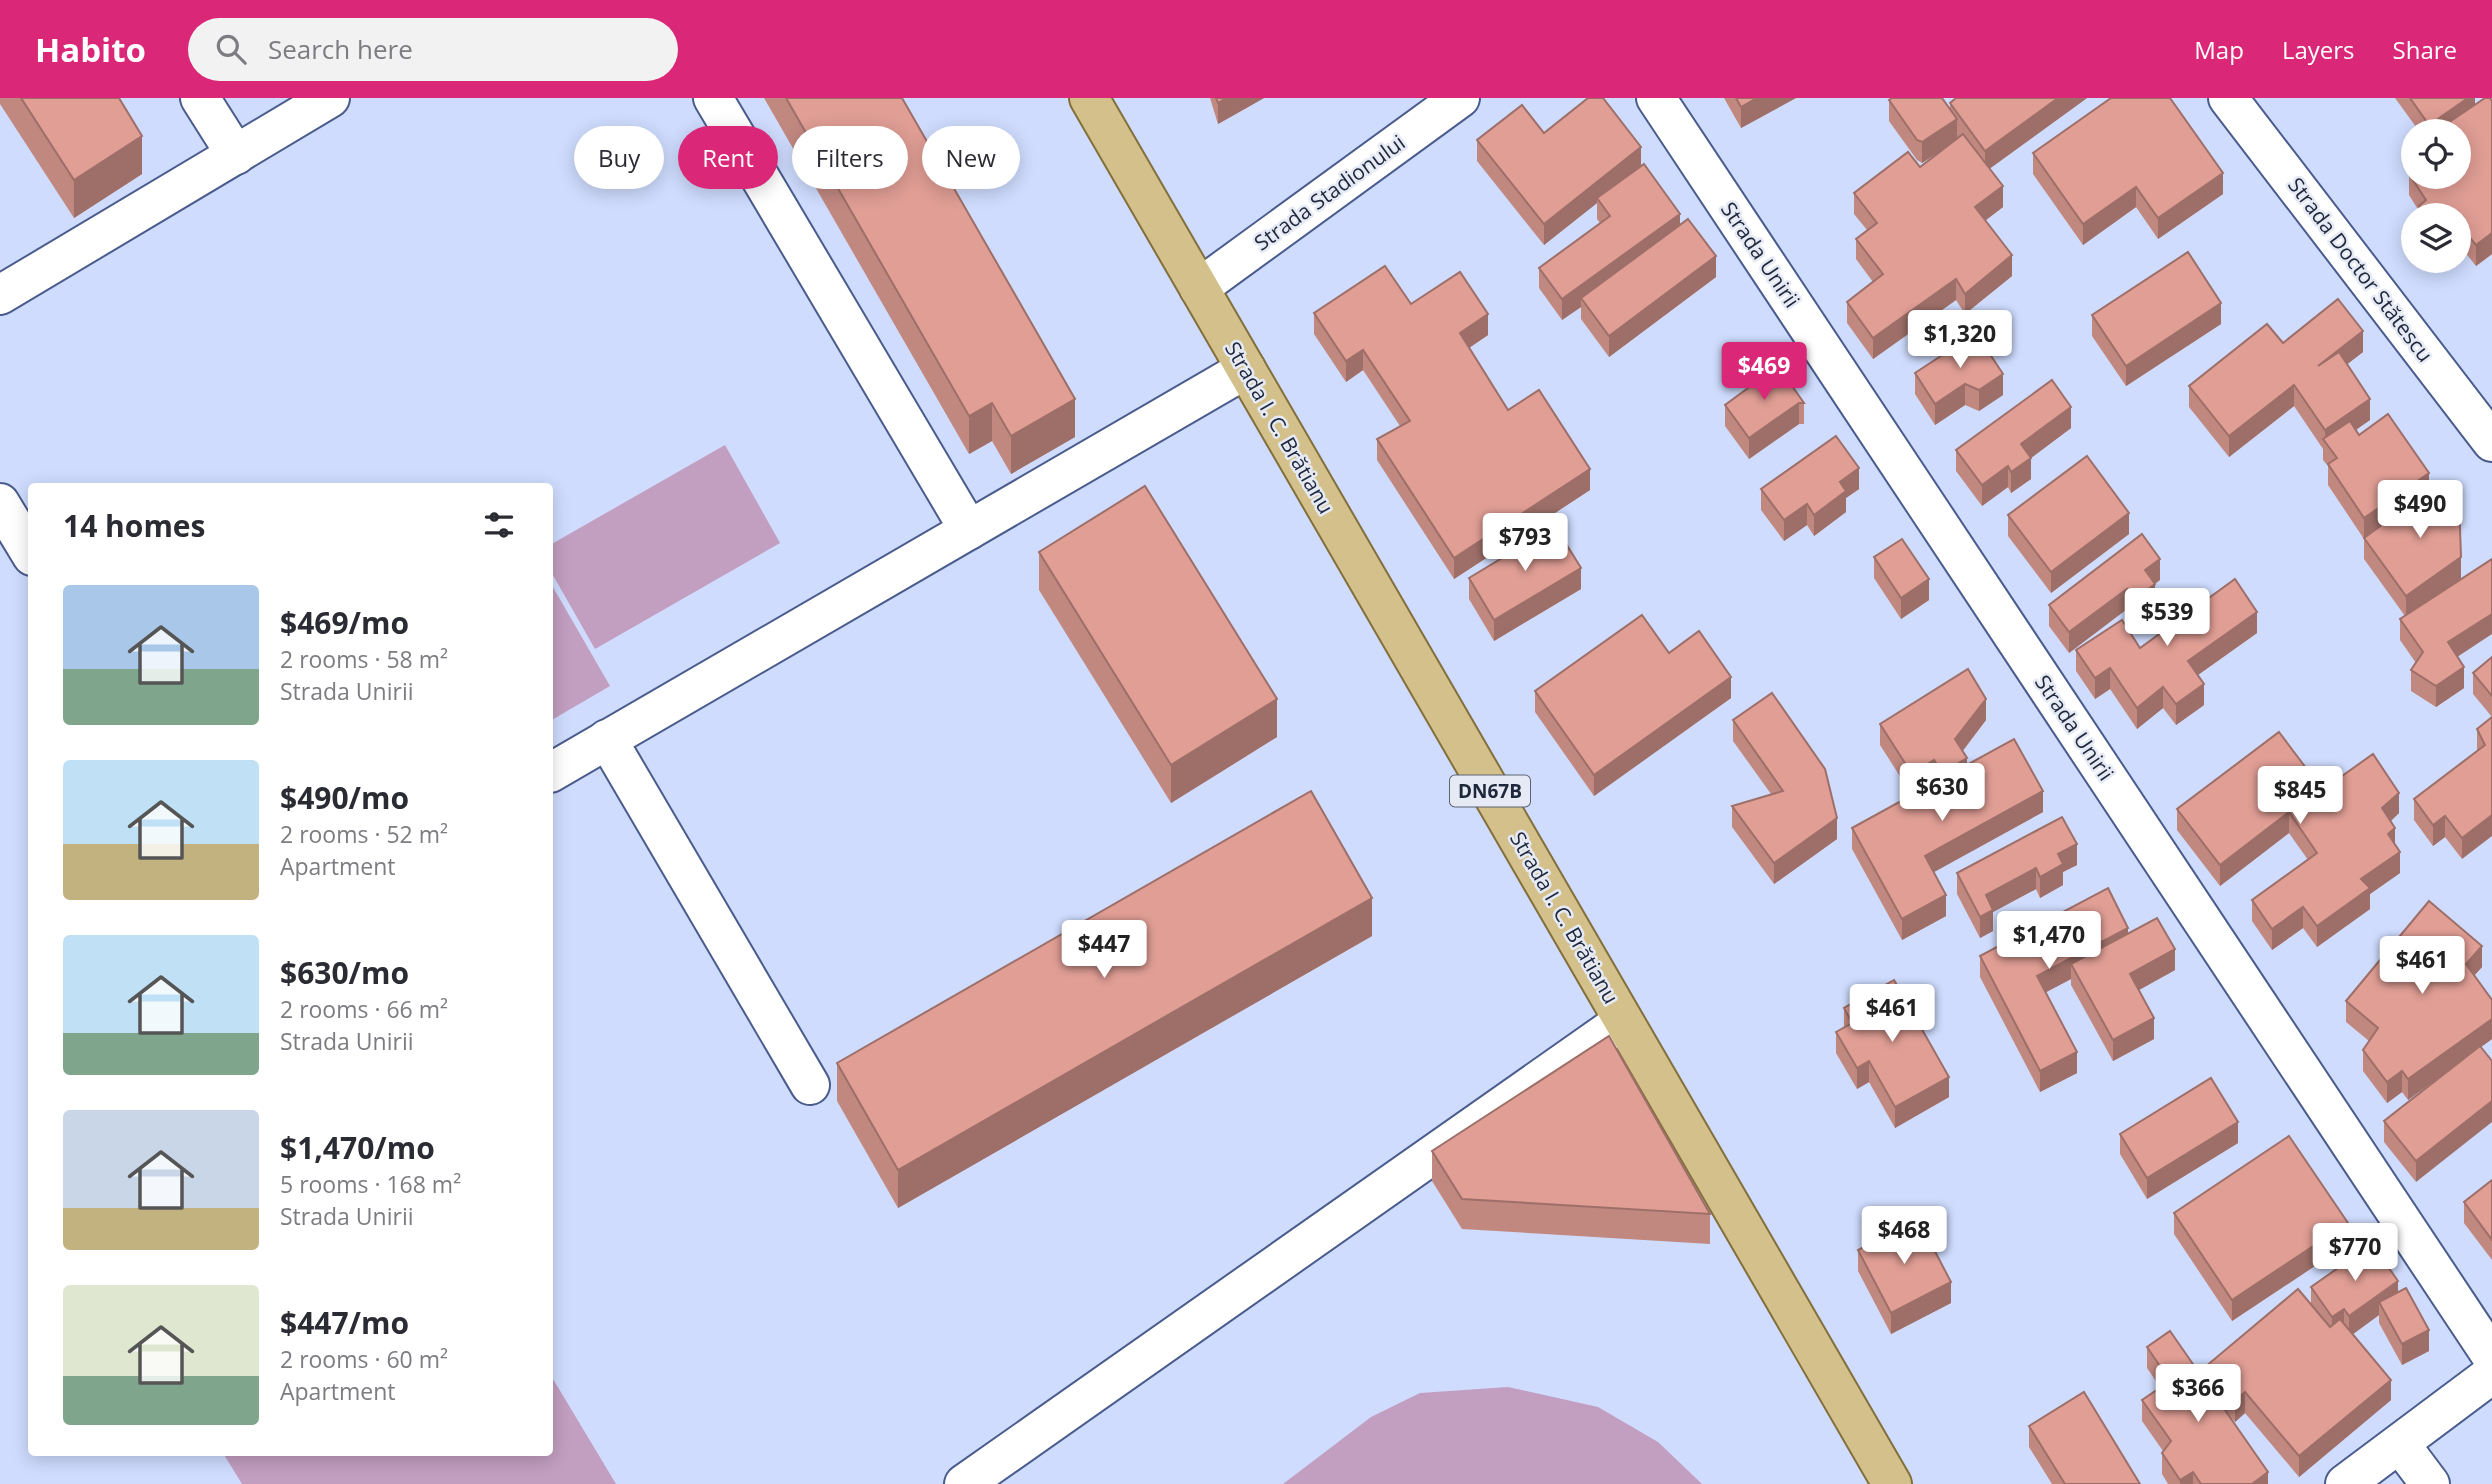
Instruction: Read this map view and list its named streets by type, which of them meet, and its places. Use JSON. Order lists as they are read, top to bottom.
{
  "streets": {
    "main road": ["Strada I. C. Brătianu", "DN67B"],
    "street": ["Strada Stadionului", "Strada Unirii", "Strada Doctor Stătescu"]
  },
  "crossings": [
    ["Strada Stadionului", "Strada I. C. Brătianu"]
  ],
  "page": {
    "header": "Habito",
    "search": "Search here",
    "nav": ["Map", "Layers", "Share"],
    "chip": [
      "Buy",
      "Rent",
      "Filters",
      "New"
    ],
    "price": [
      "$1,320",
      "$469",
      "$490",
      "$793",
      "$539",
      "$630",
      "$845",
      "$1,470",
      "$447",
      "$461",
      "$461",
      "$468",
      "$770",
      "$366"
    ],
    "heading": "14 homes",
    "list": [
      {
        "name": "$469/mo",
        "note": "2 rooms · 58 m² · Strada Unirii"
      },
      {
        "name": "$490/mo",
        "note": "2 rooms · 52 m² · Apartment"
      },
      {
        "name": "$630/mo",
        "note": "2 rooms · 66 m² · Strada Unirii"
      },
      {
        "name": "$1,470/mo",
        "note": "5 rooms · 168 m² · Strada Unirii"
      },
      {
        "name": "$447/mo",
        "note": "2 rooms · 60 m² · Apartment"
      }
    ]
  }
}
